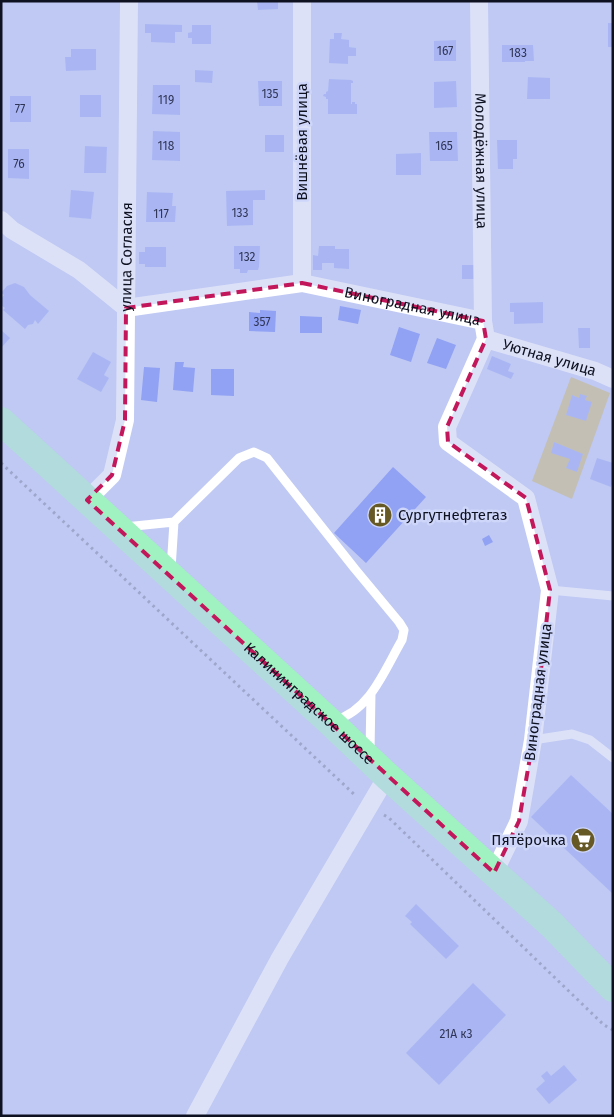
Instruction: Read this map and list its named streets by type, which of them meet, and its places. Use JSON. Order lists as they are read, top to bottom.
{
  "streets": {
    "main road": ["Калининградское шоссе"],
    "street": [
      "Вишнёвая улица",
      "Молодёжная улица",
      "улица Согласия",
      "Виноградная улица",
      "Уютная улица"
    ]
  },
  "crossings": [
    ["Вишнёвая улица", "Виноградная улица"],
    ["Молодёжная улица", "Виноградная улица"],
    ["улица Согласия", "Виноградная улица"],
    ["улица Согласия", "Калининградское шоссе"],
    ["Виноградная улица", "Уютная улица"],
    ["Виноградная улица", "Калининградское шоссе"]
  ],
  "places": {
    "building": ["Сургутнефтегаз"],
    "supermarket": ["Пятёрочка"]
  },
  "house_numbers": [
    "167",
    "183",
    "135",
    "119",
    "77",
    "118",
    "165",
    "76",
    "133",
    "117",
    "132",
    "357",
    "21А к3"
  ]
}
